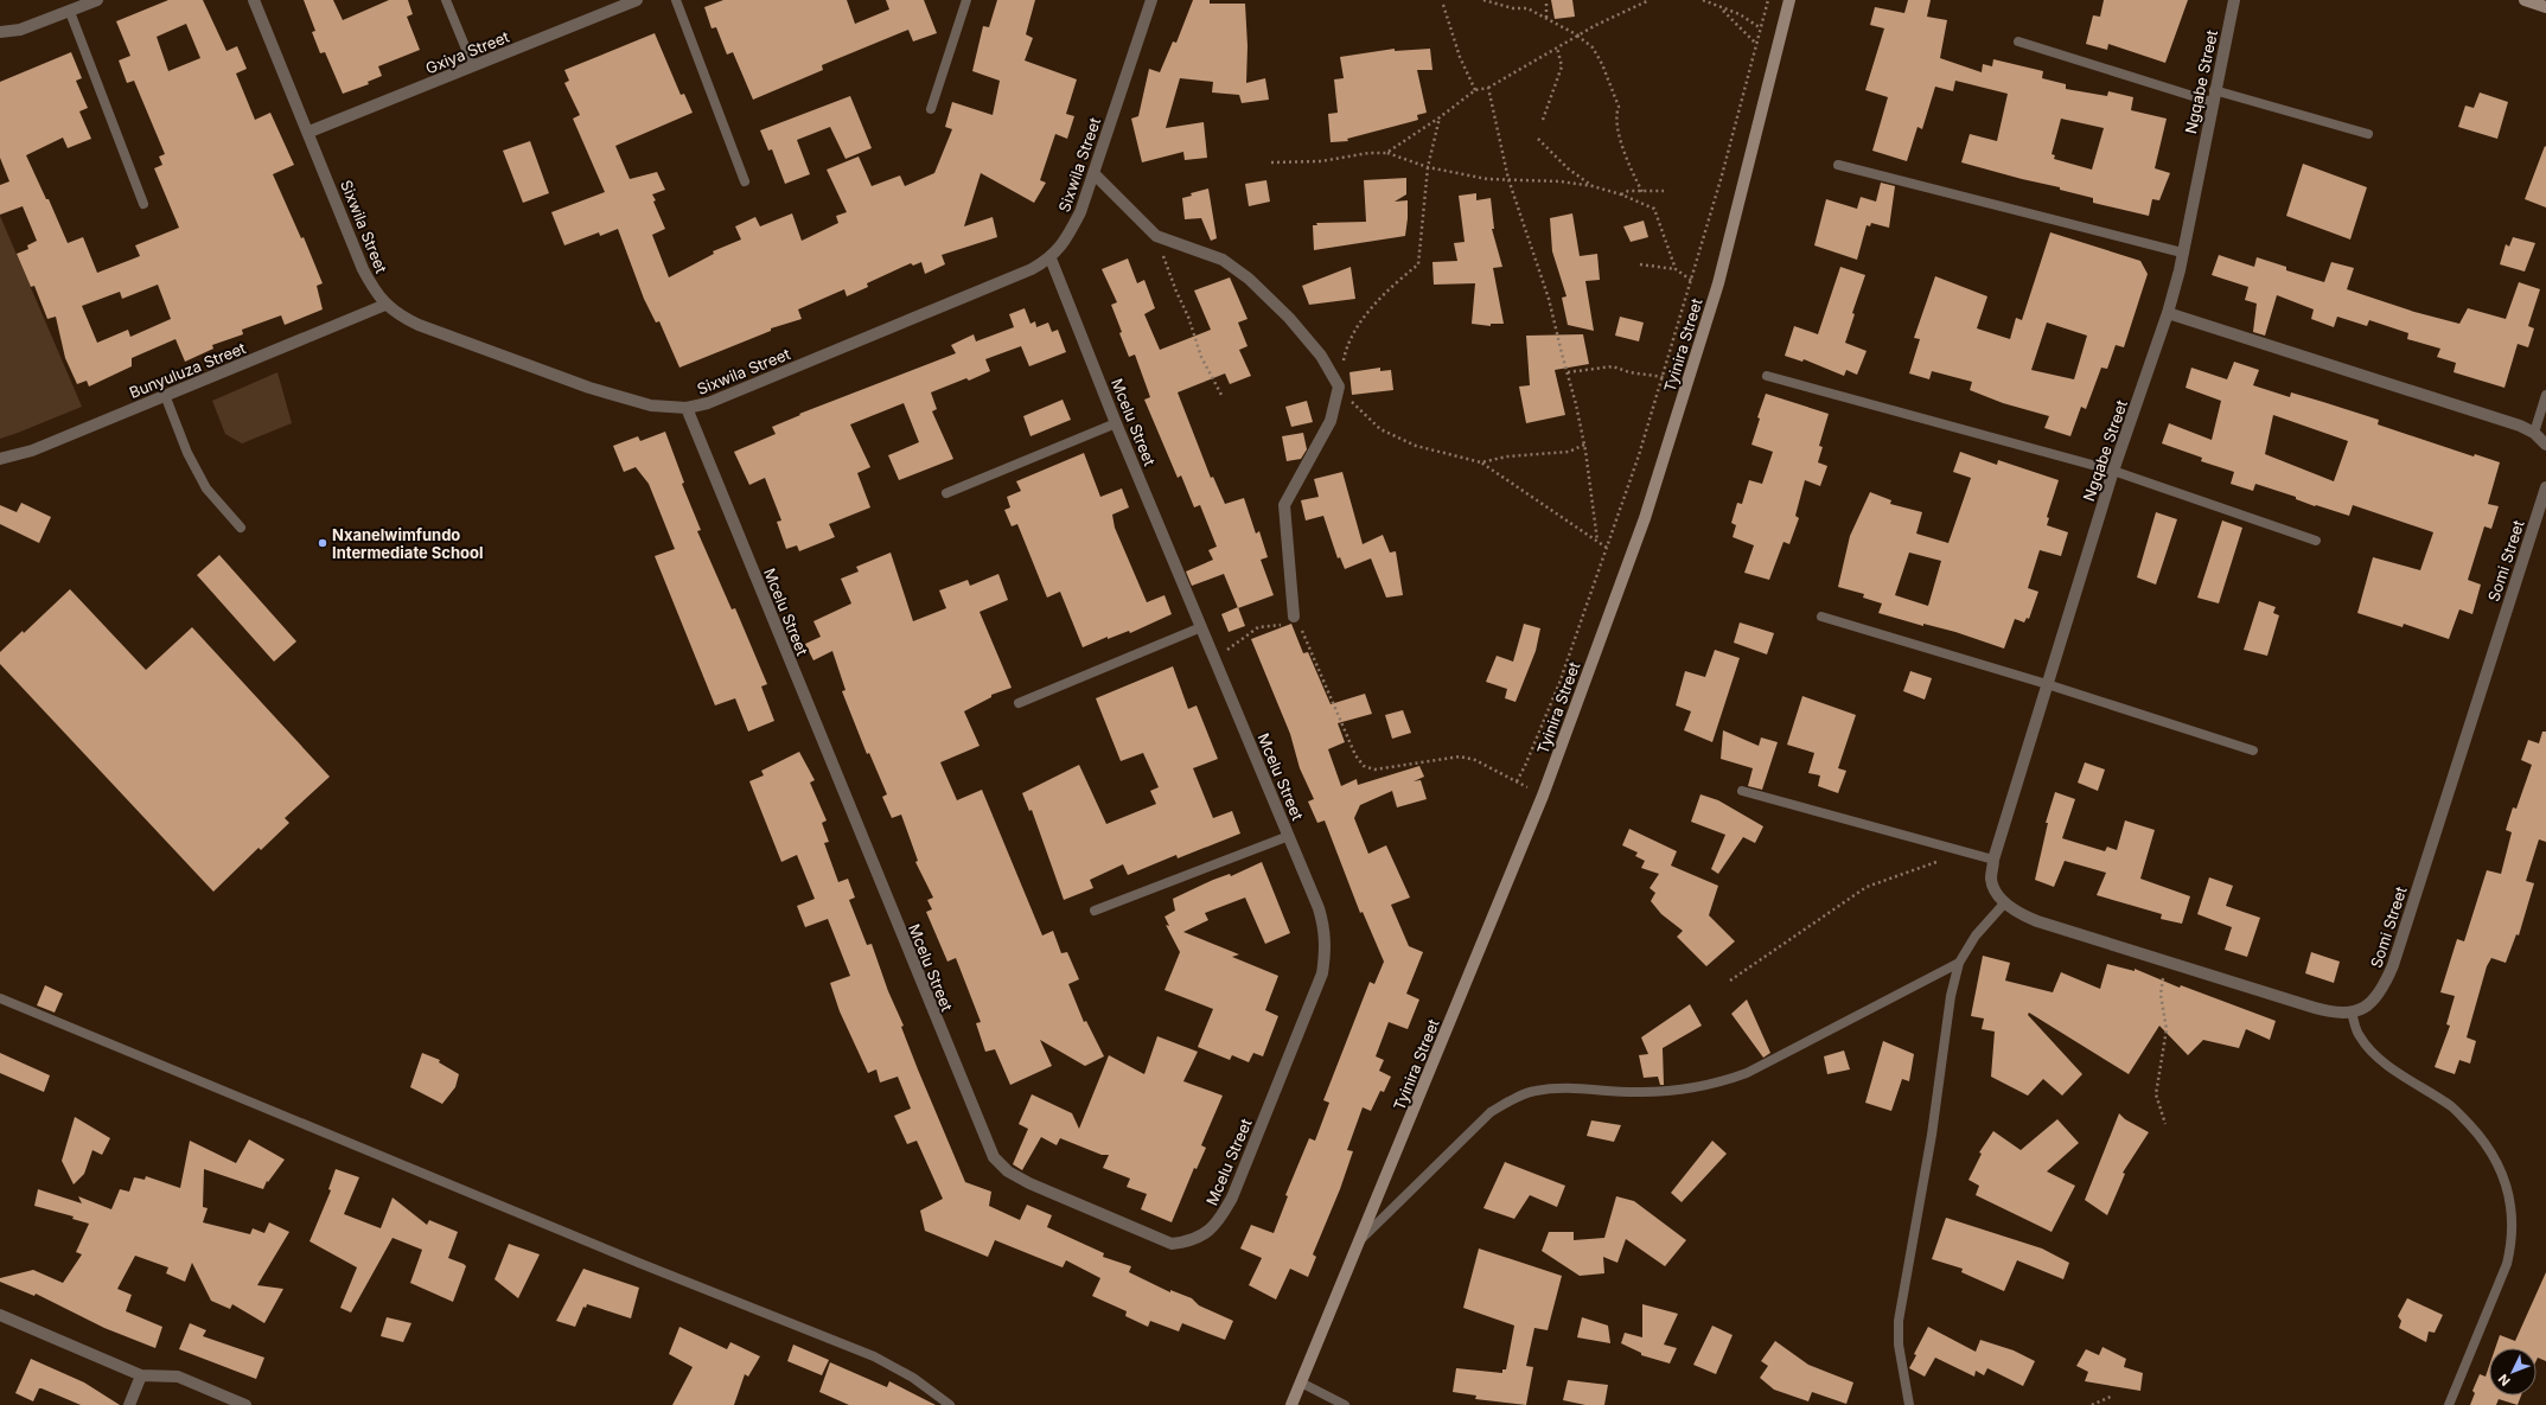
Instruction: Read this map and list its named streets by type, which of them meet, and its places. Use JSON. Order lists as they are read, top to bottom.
{
  "streets": {
    "street": [
      "Gxiya Street",
      "Ngqabe Street",
      "Sixwila Street",
      "Tyinira Street",
      "Bunyuluza Street",
      "Mcelu Street",
      "Somi Street"
    ]
  },
  "crossings": [
    ["Gxiya Street", "Sixwila Street"],
    ["Sixwila Street", "Bunyuluza Street"],
    ["Sixwila Street", "Mcelu Street"]
  ],
  "places": ["Nxanelwimfundo Intermediate School"],
  "north": "bottom left"
}
